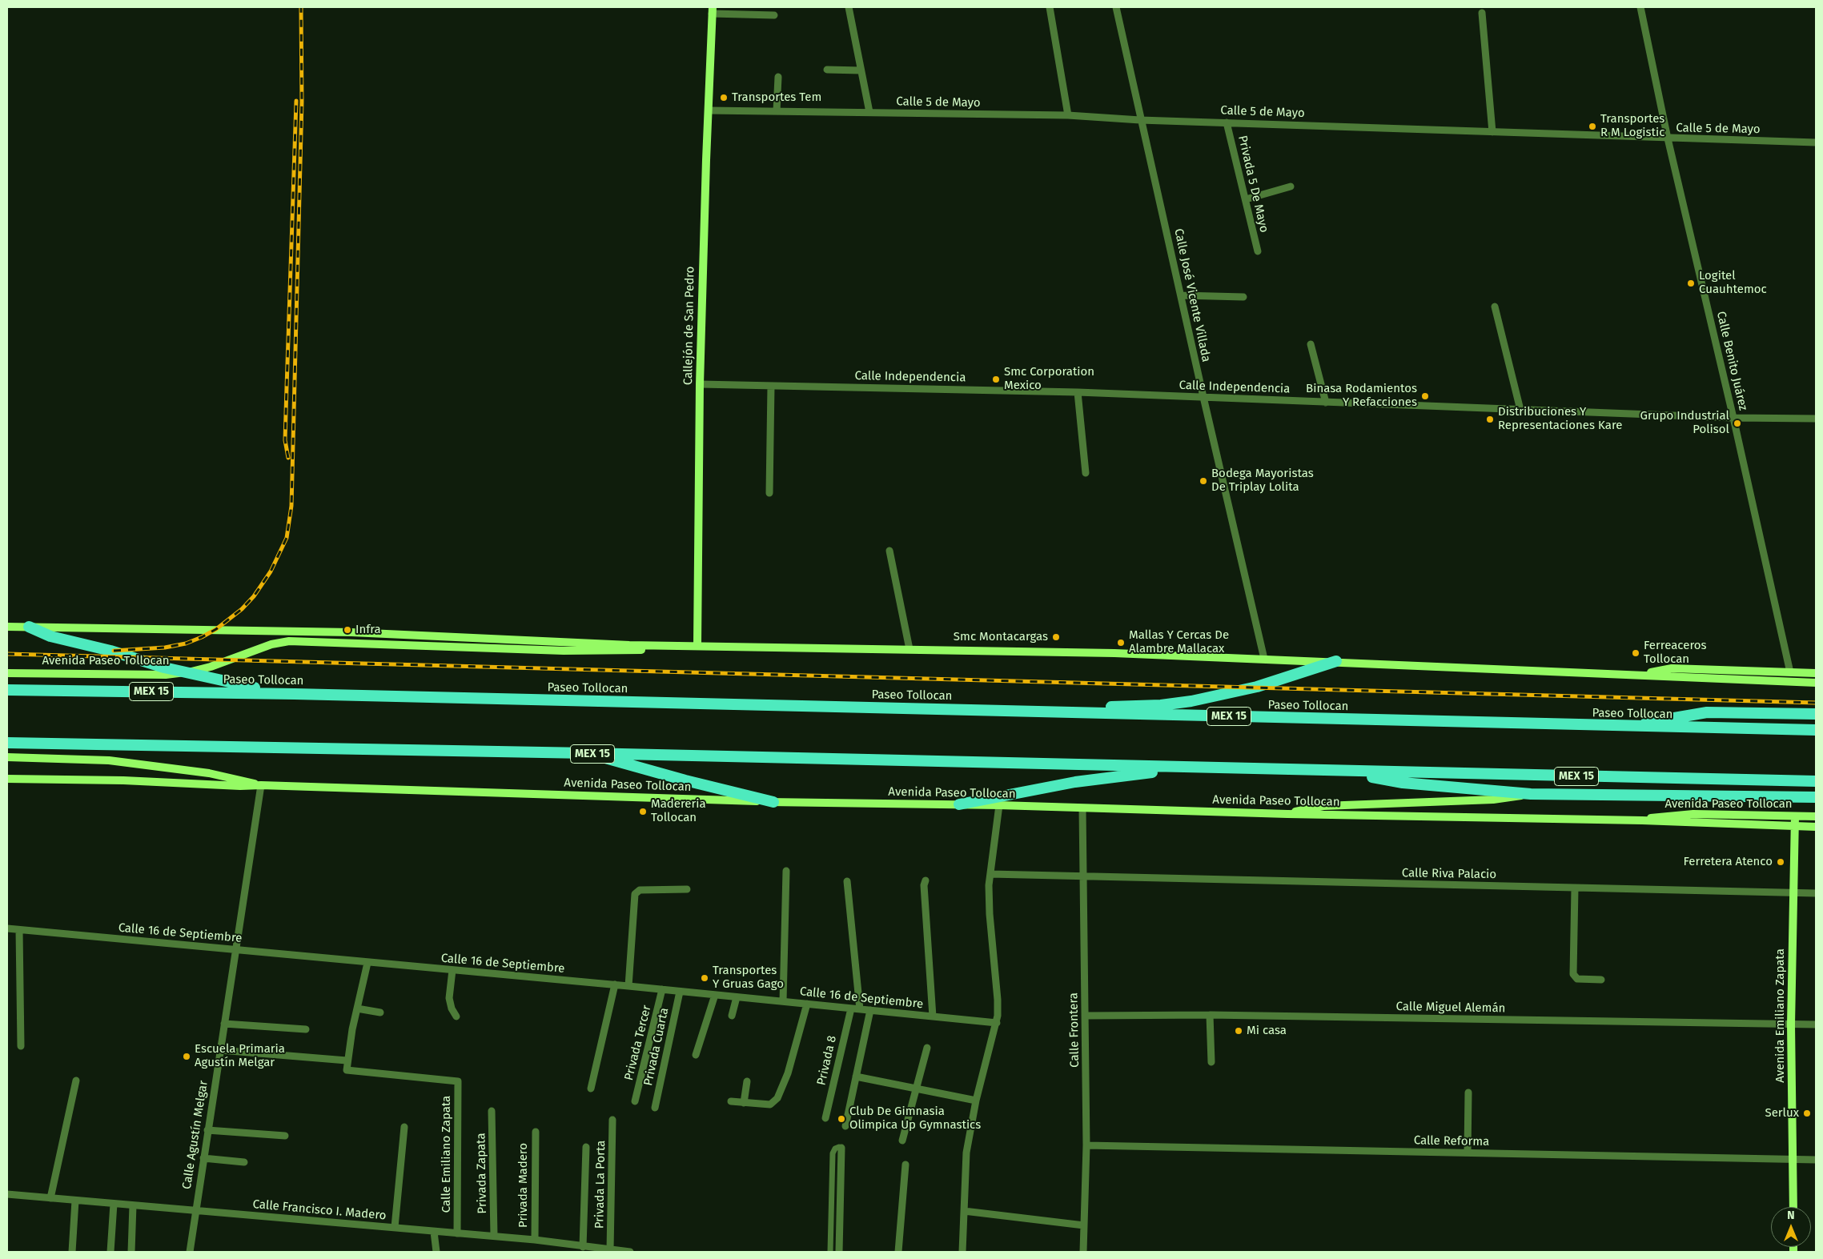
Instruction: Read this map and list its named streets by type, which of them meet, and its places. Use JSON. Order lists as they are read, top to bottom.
{
  "streets": {
    "highway": ["Paseo Tollocan", "MEX 15"],
    "main road": ["Callejón de San Pedro", "Avenida Paseo Tollocan", "Avenida Emiliano Zapata"],
    "street": [
      "Calle 5 de Mayo",
      "Privada 5 De Mayo",
      "Calle José Vicente Villada",
      "Calle Benito Juárez",
      "Calle Independencia",
      "Calle Riva Palacio",
      "Calle 16 de Septiembre",
      "Calle Miguel Alemán",
      "Calle Frontera",
      "Privada Tercer",
      "Privada Cuarta",
      "Privada 8",
      "Calle Agustín Melgar",
      "Calle Reforma",
      "Calle Emiliano Zapata",
      "Privada Zapata",
      "Privada La Porta",
      "Privada Madero",
      "Calle Francisco I. Madero"
    ]
  },
  "crossings": [
    ["Calle 5 de Mayo", "Privada 5 De Mayo"],
    ["Calle 5 de Mayo", "Calle José Vicente Villada"],
    ["Calle 5 de Mayo", "Callejón de San Pedro"],
    ["Calle 5 de Mayo", "Calle Benito Juárez"],
    ["Calle José Vicente Villada", "Calle Independencia"],
    ["Calle José Vicente Villada", "Avenida Paseo Tollocan"],
    ["Callejón de San Pedro", "Calle Independencia"],
    ["Callejón de San Pedro", "Avenida Paseo Tollocan"],
    ["Calle Benito Juárez", "Calle Independencia"],
    ["Calle Benito Juárez", "Avenida Paseo Tollocan"],
    ["Avenida Paseo Tollocan", "Avenida Emiliano Zapata"],
    ["Avenida Paseo Tollocan", "Calle Frontera"],
    ["Avenida Paseo Tollocan", "Calle Agustín Melgar"],
    ["Calle Riva Palacio", "Avenida Emiliano Zapata"],
    ["Calle Riva Palacio", "Calle Frontera"],
    ["Calle 16 de Septiembre", "Privada Tercer"],
    ["Calle 16 de Septiembre", "Privada Cuarta"],
    ["Calle 16 de Septiembre", "Privada 8"],
    ["Calle 16 de Septiembre", "Calle Agustín Melgar"],
    ["Calle Miguel Alemán", "Avenida Emiliano Zapata"],
    ["Calle Miguel Alemán", "Calle Frontera"],
    ["Avenida Emiliano Zapata", "Calle Reforma"],
    ["Calle Frontera", "Calle Reforma"],
    ["Calle Agustín Melgar", "Calle Francisco I. Madero"],
    ["Calle Emiliano Zapata", "Calle Francisco I. Madero"],
    ["Privada Zapata", "Calle Francisco I. Madero"],
    ["Privada La Porta", "Calle Francisco I. Madero"],
    ["Privada Madero", "Calle Francisco I. Madero"]
  ],
  "places": [
    "Transportes Tem",
    "Transportes R M Logistic",
    "Logitel Cuauhtemoc",
    "Smc Corporation Mexico",
    "Binasa Rodamientos Y Refacciones",
    "Distribuciones Y Representaciones Kare",
    "Grupo Industrial Polisol",
    "Bodega Mayoristas De Triplay Lolita",
    "Infra",
    "Smc Montacargas",
    "Mallas Y Cercas De Alambre Mallacax",
    "Ferreaceros Tollocan",
    "Madereria Tollocan",
    "Ferretera Atenco",
    "Transportes Y Gruas Gago",
    "Mi casa",
    "Escuela Primaria Agustín Melgar",
    "Serlux",
    "Club De Gimnasia Olimpica Up Gymnastics"
  ],
  "north": "top"
}
